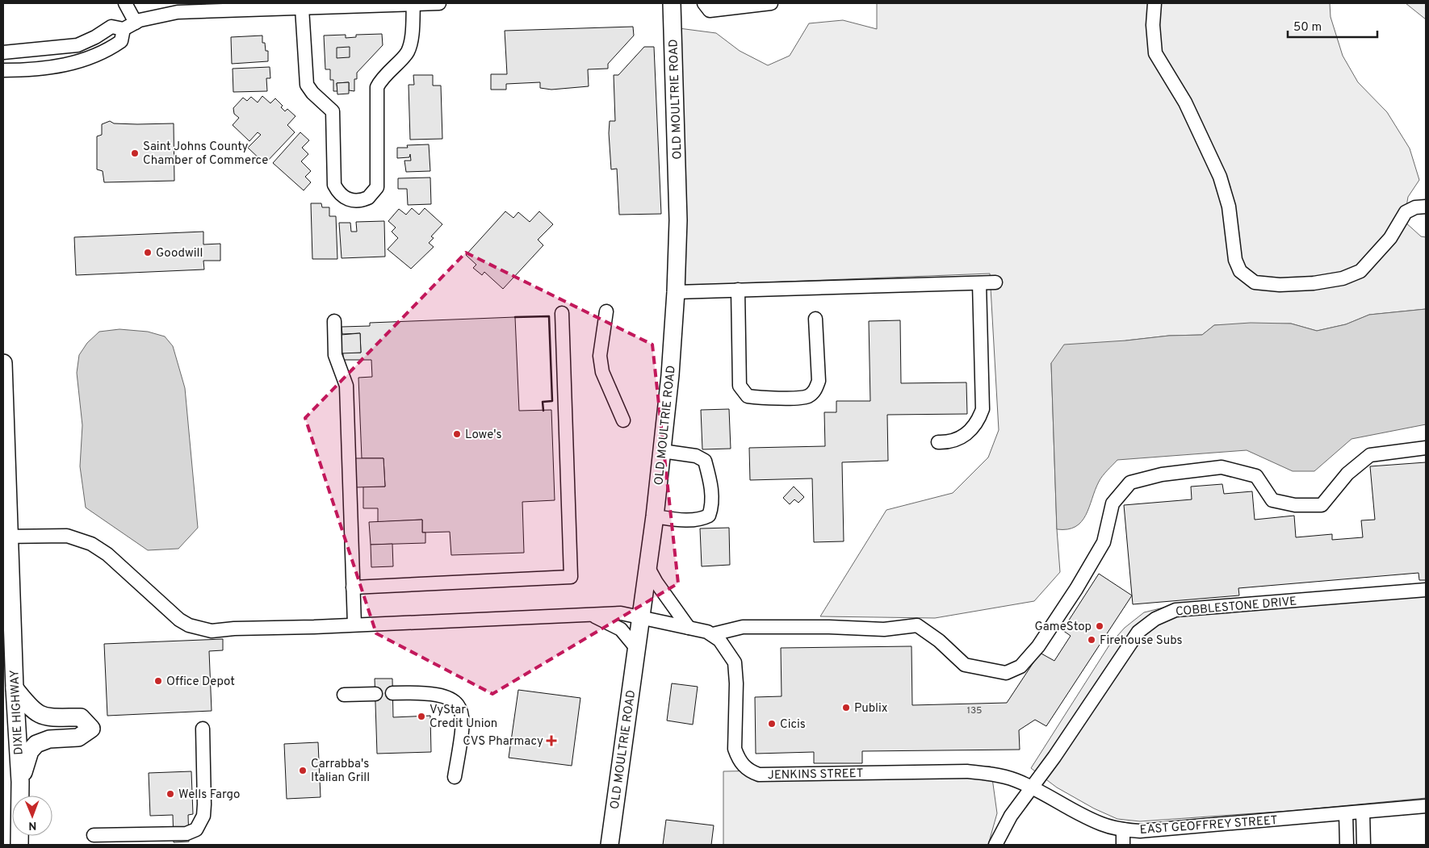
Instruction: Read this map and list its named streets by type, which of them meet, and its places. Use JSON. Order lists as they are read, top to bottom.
{
  "streets": {
    "main road": ["OLD MOULTRIE ROAD", "DIXIE HIGHWAY"],
    "street": ["COBBLESTONE DRIVE", "JENKINS STREET", "EAST GEOFFREY STREET"]
  },
  "crossings": [
    ["COBBLESTONE DRIVE", "JENKINS STREET"],
    ["COBBLESTONE DRIVE", "EAST GEOFFREY STREET"],
    ["JENKINS STREET", "EAST GEOFFREY STREET"]
  ],
  "places": {
    "other": [
      "Saint Johns County Chamber of Commerce",
      "Goodwill",
      "Lowe's",
      "GameStop",
      "Firehouse Subs",
      "Office Depot",
      "Publix",
      "VyStar Credit Union",
      "Cicis",
      "Carrabba's Italian Grill",
      "Wells Fargo"
    ],
    "health": ["CVS Pharmacy"]
  },
  "house_numbers": ["135"],
  "scale_bar": "50 m",
  "north": "bottom"
}
